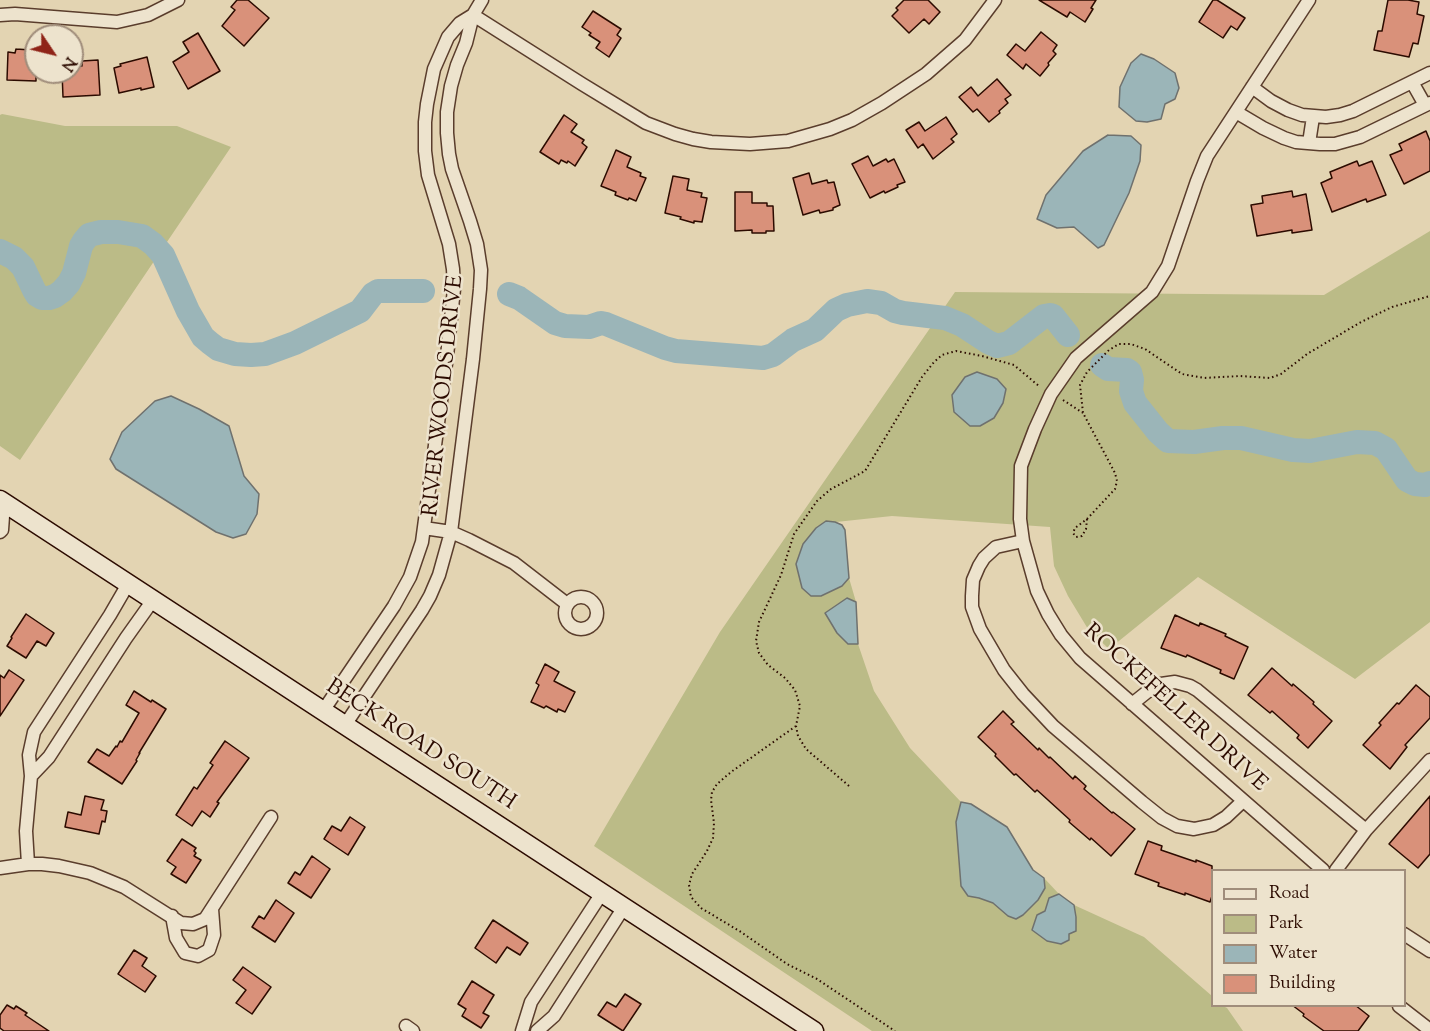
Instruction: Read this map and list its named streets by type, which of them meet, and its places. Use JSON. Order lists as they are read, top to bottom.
{
  "streets": {
    "main road": ["BECK ROAD SOUTH"],
    "street": ["RIVER WOODS DRIVE", "ROCKEFELLER DRIVE"]
  },
  "crossings": [
    ["RIVER WOODS DRIVE", "BECK ROAD SOUTH"]
  ],
  "legend": [
    "Road",
    "Park",
    "Water",
    "Building"
  ],
  "north": "bottom right"
}
